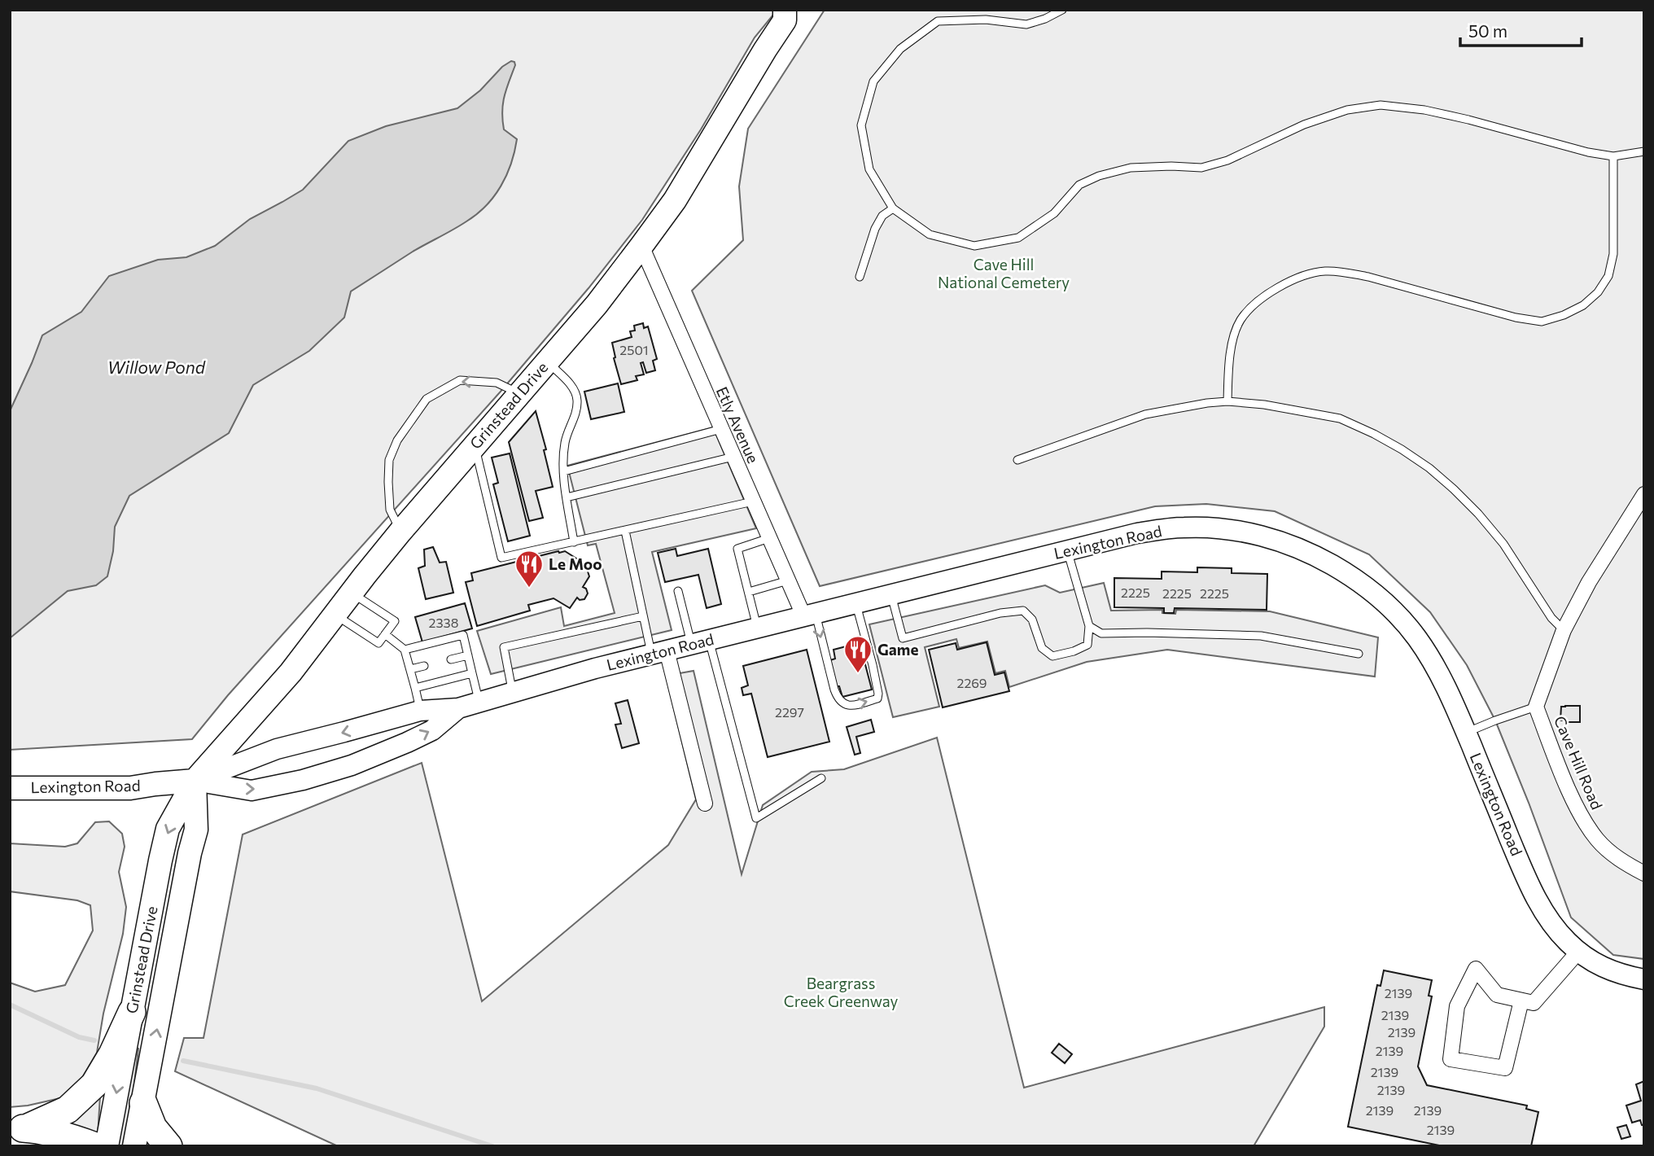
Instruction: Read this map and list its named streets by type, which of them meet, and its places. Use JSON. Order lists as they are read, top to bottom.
{
  "streets": {
    "main road": ["Grinstead Drive", "Lexington Road"],
    "street": ["Etly Avenue", "Cave Hill Road"]
  },
  "crossings": [
    ["Grinstead Drive", "Etly Avenue"],
    ["Grinstead Drive", "Lexington Road"],
    ["Etly Avenue", "Lexington Road"]
  ],
  "water": ["Willow Pond"],
  "parks": ["Cave Hill National Cemetery", "Beargrass Creek Greenway"],
  "places": {
    "restaurant": ["Le Moo", "Game"]
  },
  "house_numbers": [
    "2501",
    "2225",
    "2225",
    "2225",
    "2338",
    "2269",
    "2297",
    "2139",
    "2139",
    "2139",
    "2139",
    "2139",
    "2139",
    "2139",
    "2139",
    "2139"
  ],
  "scale_bar": "50 m"
}
